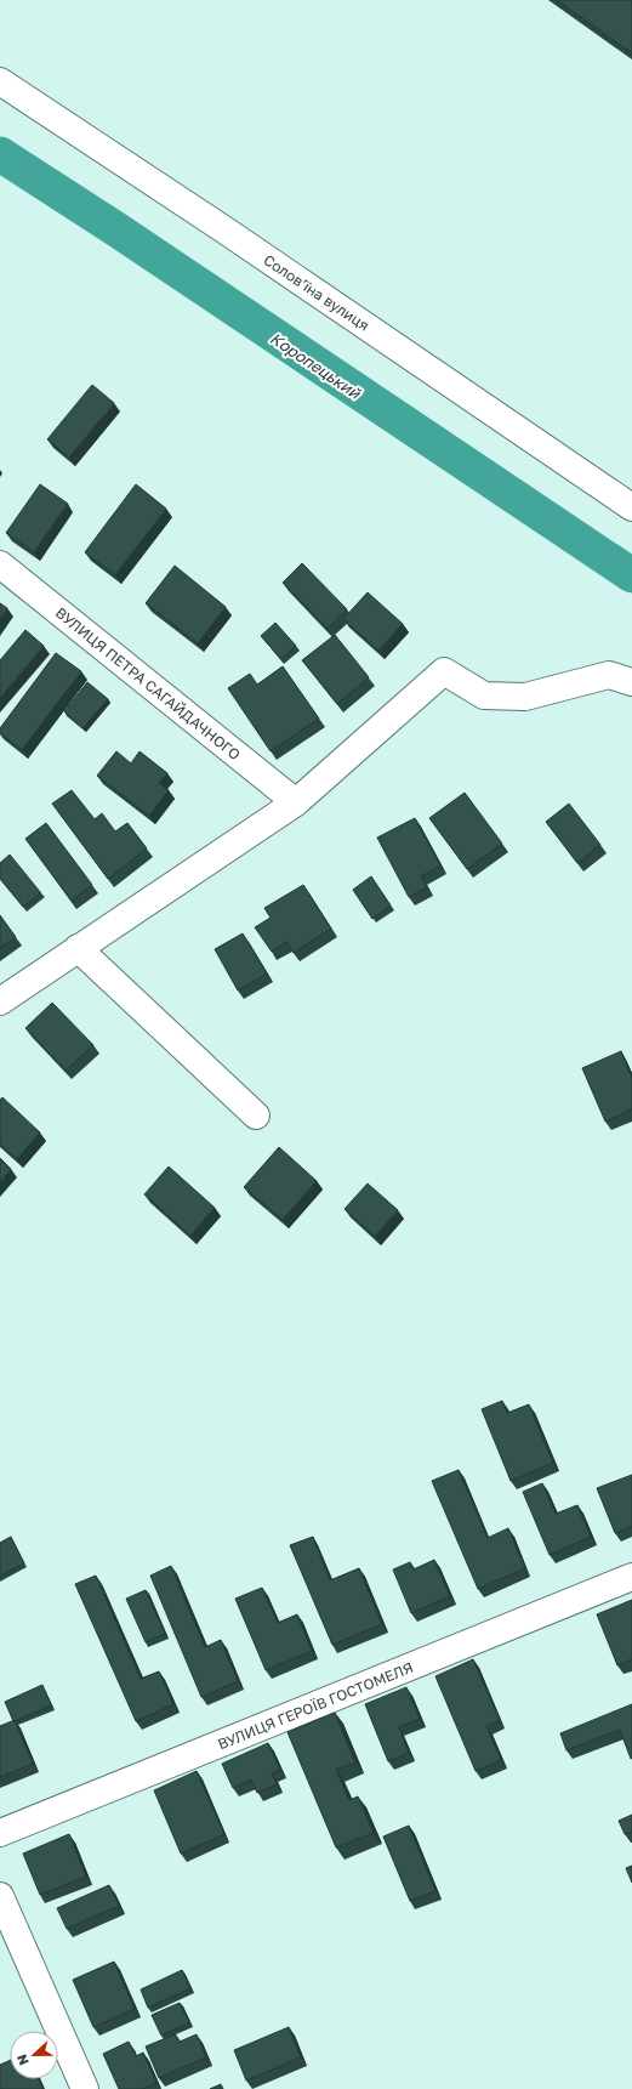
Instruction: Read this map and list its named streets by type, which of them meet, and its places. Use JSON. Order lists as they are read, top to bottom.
{
  "streets": {
    "street": ["Соловʼїна вулиця", "ВУЛИЦЯ ПЕТРА САГАЙДАЧНОГО", "ВУЛИЦЯ ГЕРОЇВ ГОСТОМЕЛЯ"]
  },
  "water": ["Коропецький"],
  "north": "left"
}
